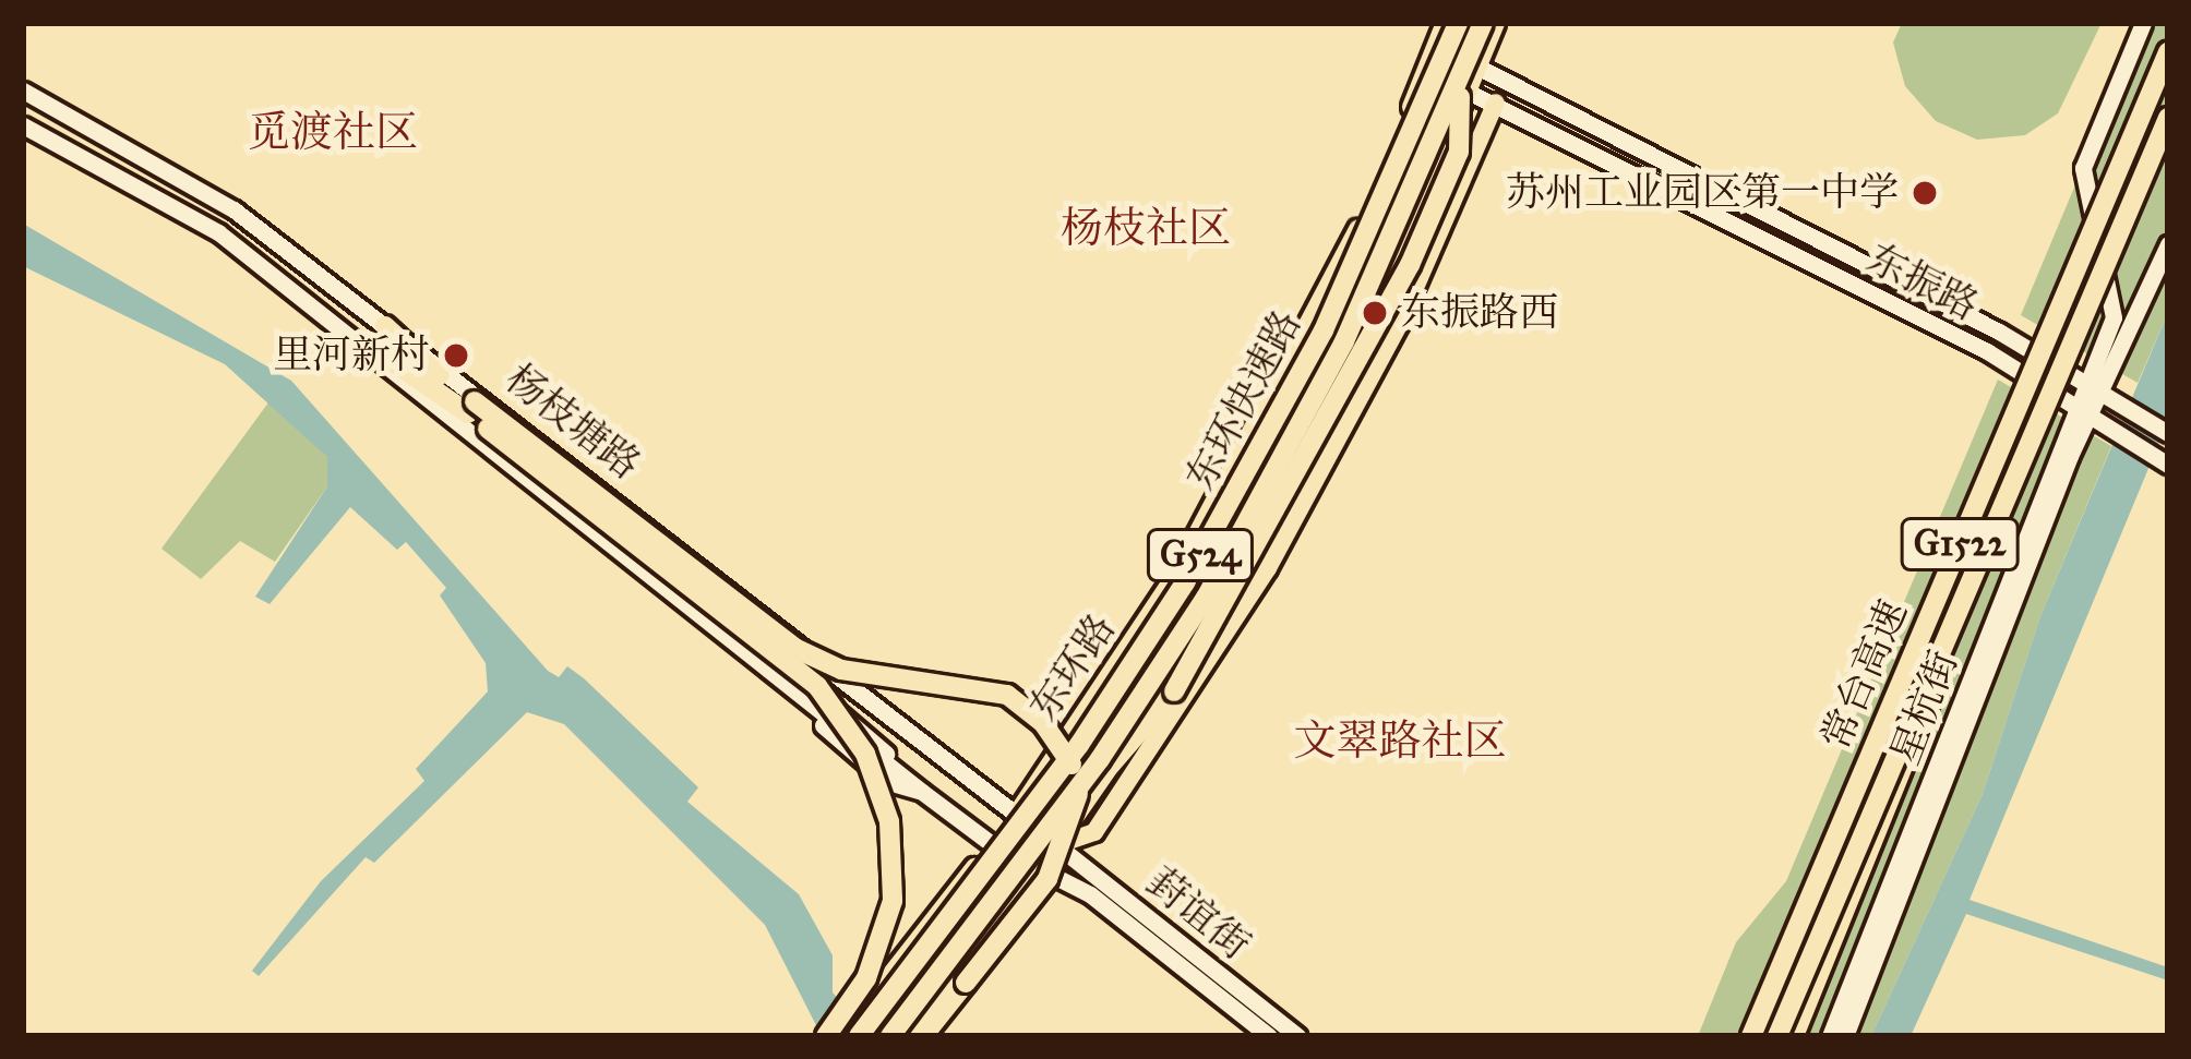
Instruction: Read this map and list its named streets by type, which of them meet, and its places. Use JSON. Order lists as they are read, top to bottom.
{
  "streets": {
    "highway": [
      "东环快速路",
      "G1522",
      "G524",
      "常台高速"
    ],
    "main road": [
      "东振路",
      "杨枝塘路",
      "东环路",
      "星杭街",
      "葑谊街"
    ]
  },
  "crossings": [
    ["东振路", "东环快速路"],
    ["东振路", "东环路"],
    ["东振路", "星杭街"],
    ["东环快速路", "东环路"],
    ["杨枝塘路", "东环路"],
    ["杨枝塘路", "葑谊街"]
  ],
  "districts": ["觅渡社区", "杨枝社区", "文翠路社区"],
  "places": ["苏州工业园区第一中学", "东振路西", "里河新村"]
}
